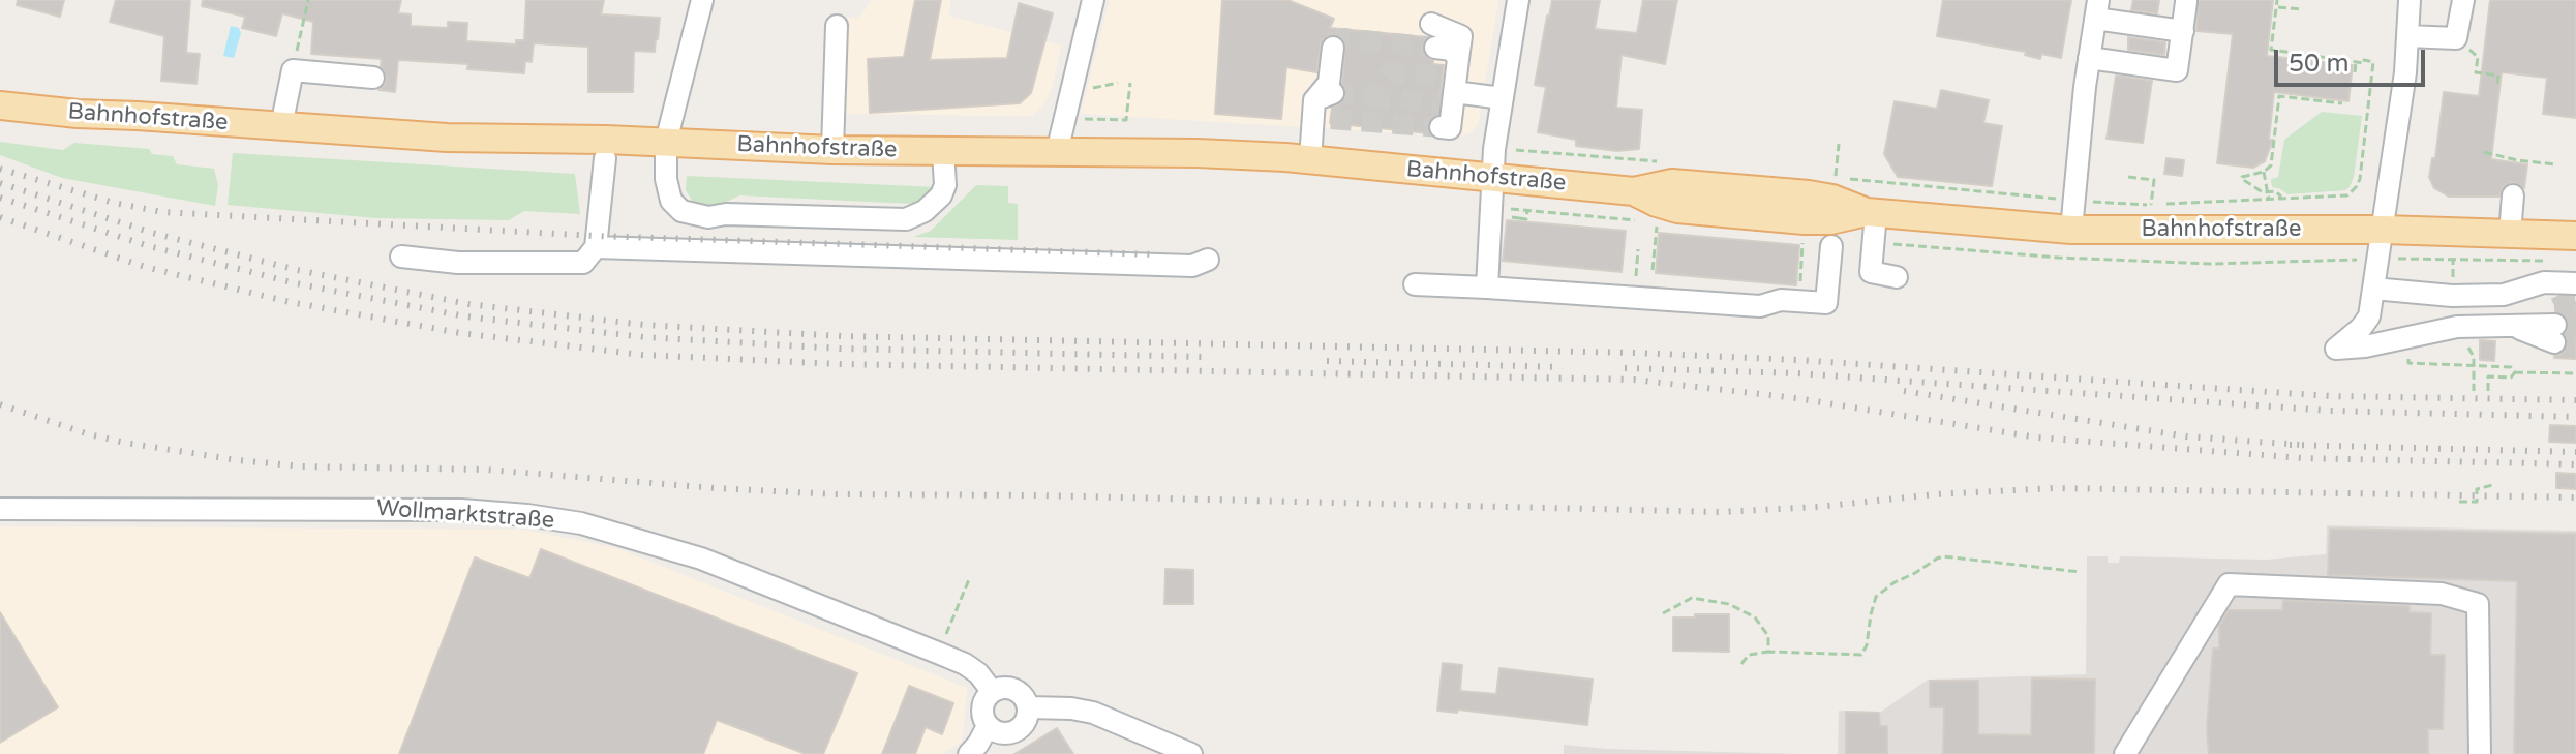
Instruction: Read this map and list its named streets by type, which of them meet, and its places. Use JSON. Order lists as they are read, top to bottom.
{
  "streets": {
    "main road": ["Bahnhofstraße"],
    "street": ["Wollmarktstraße"]
  },
  "scale_bar": "50 m"
}
